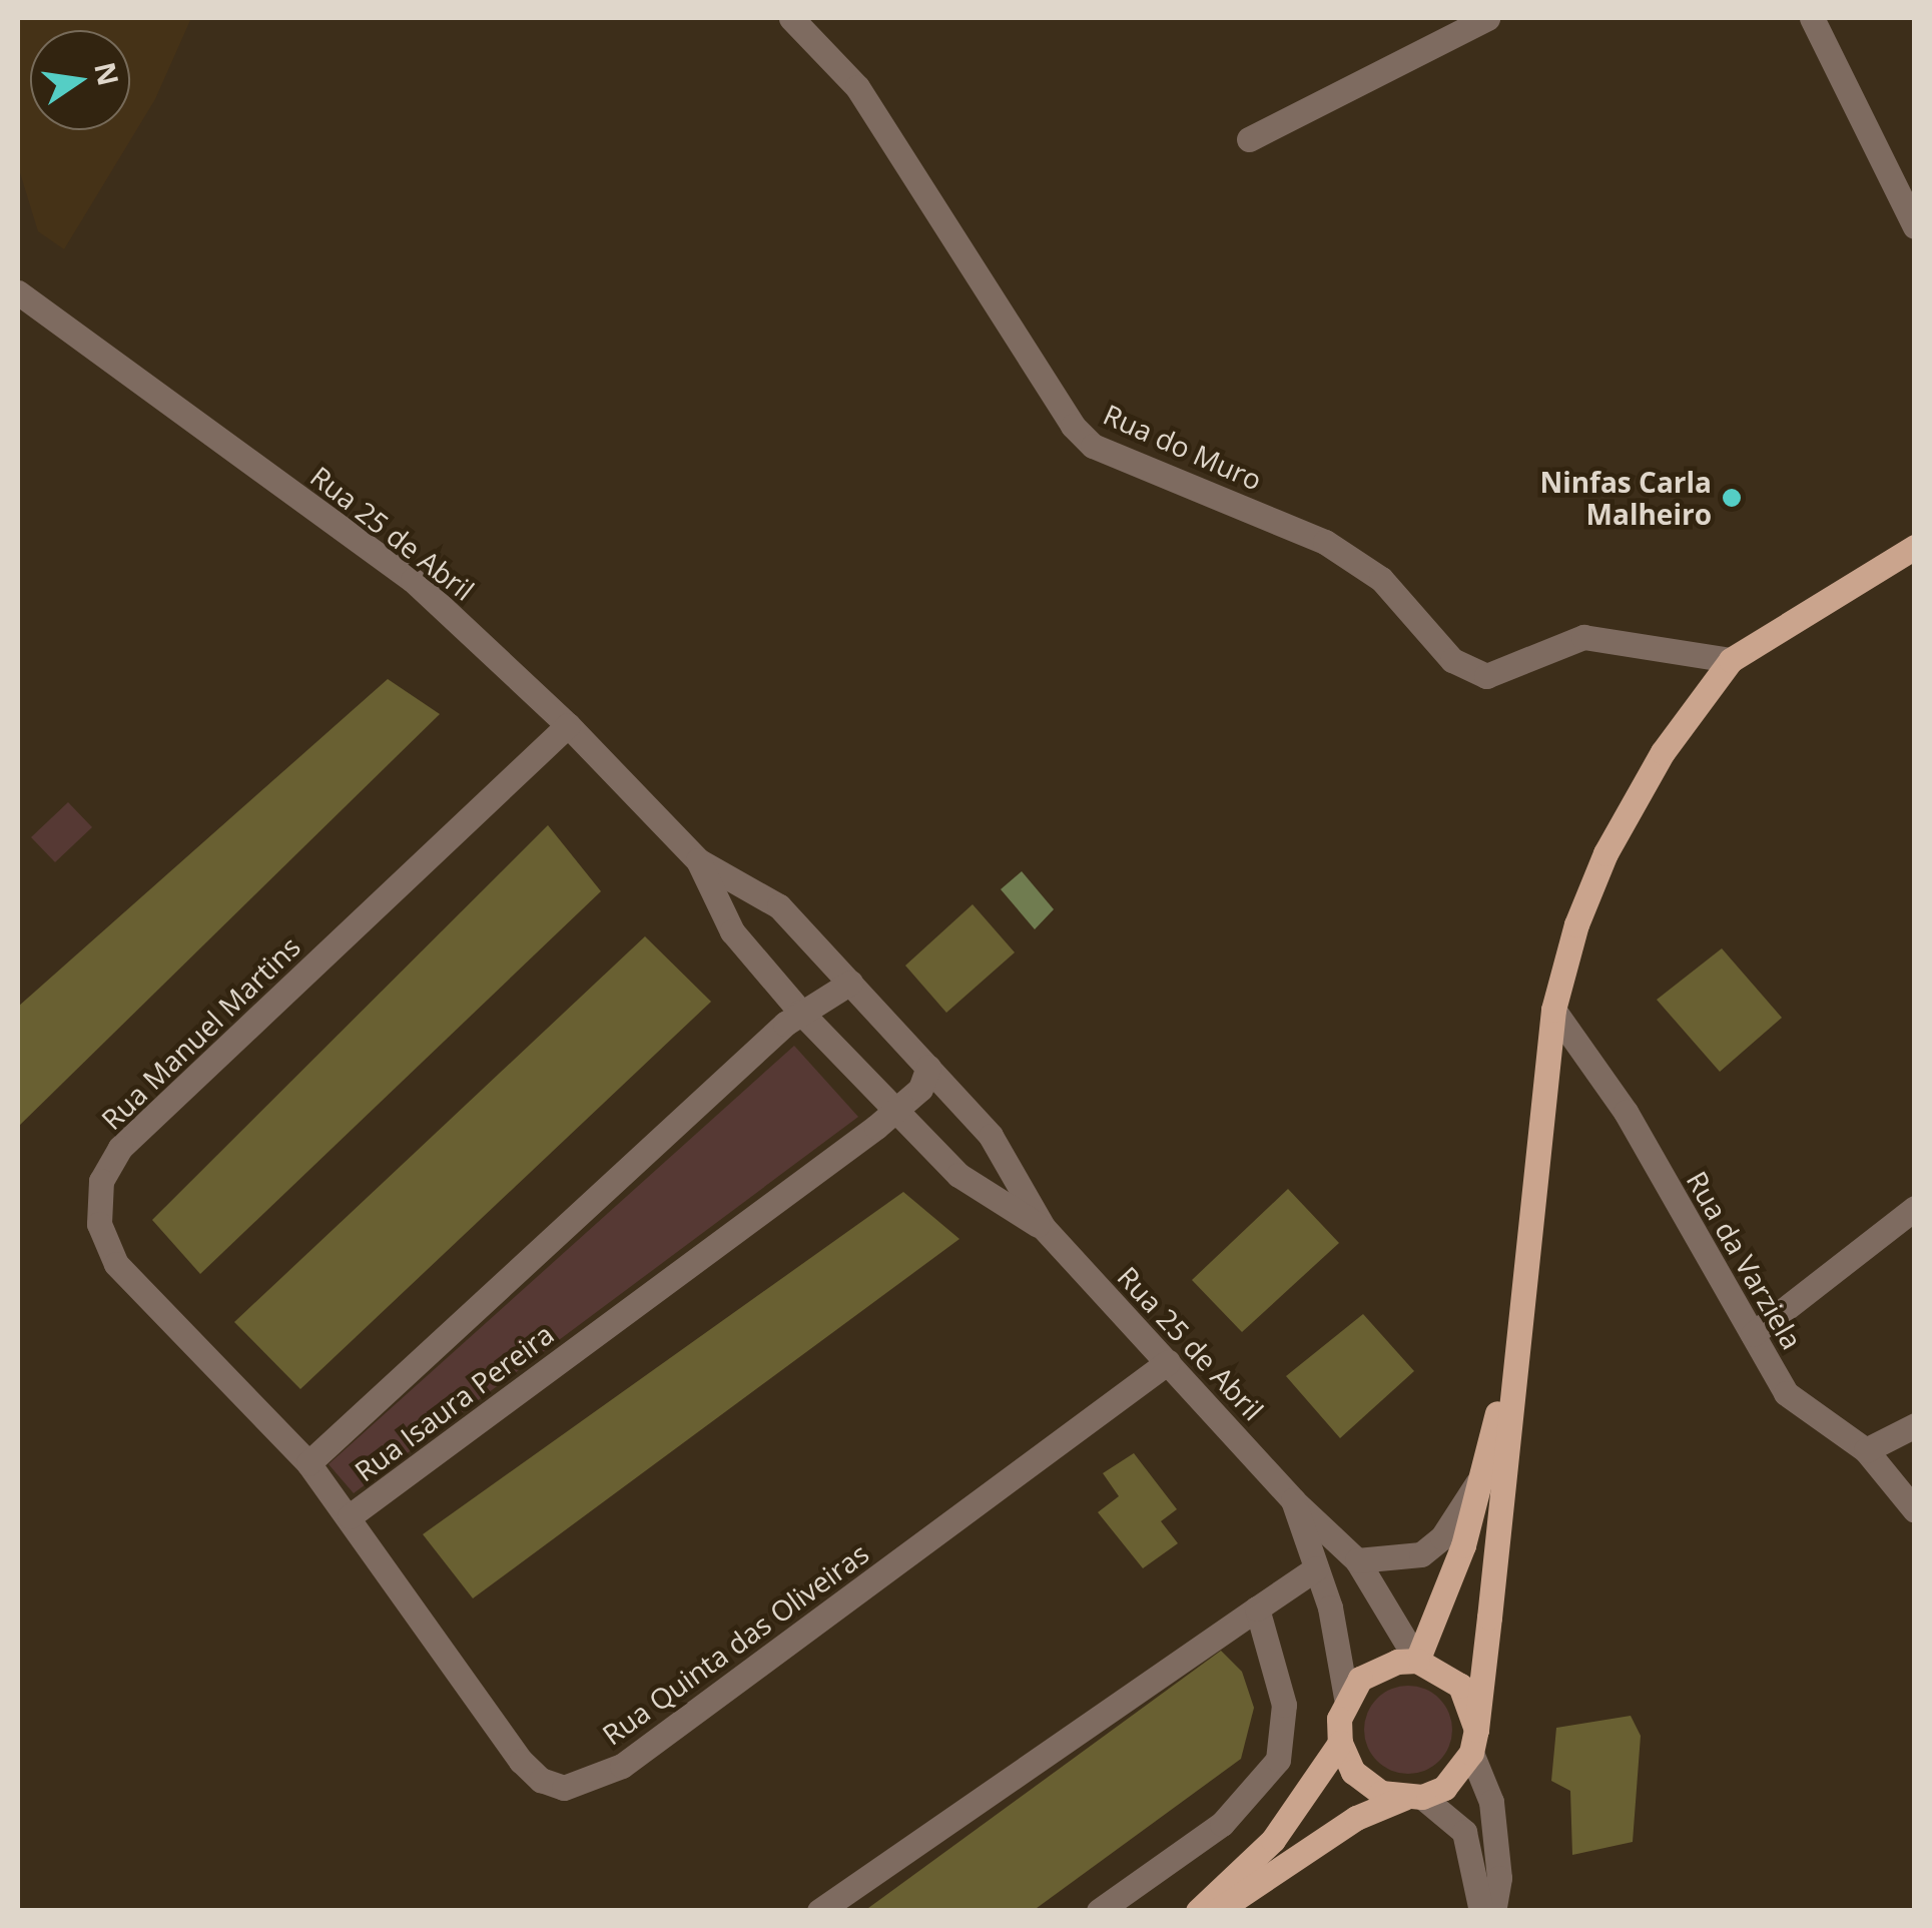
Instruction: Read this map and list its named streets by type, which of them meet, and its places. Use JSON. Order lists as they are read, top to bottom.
{
  "streets": {
    "street": [
      "Rua do Muro",
      "Rua 25 de Abril",
      "Rua Manuel Martins",
      "Rua da Varziela",
      "Rua Isaura Pereira",
      "Rua Quinta das Oliveiras"
    ]
  },
  "crossings": [
    ["Rua 25 de Abril", "Rua Manuel Martins"],
    ["Rua 25 de Abril", "Rua Isaura Pereira"],
    ["Rua 25 de Abril", "Rua Quinta das Oliveiras"],
    ["Rua Manuel Martins", "Rua Isaura Pereira"],
    ["Rua Isaura Pereira", "Rua Quinta das Oliveiras"]
  ],
  "places": ["Ninfas Carla Malheiro"],
  "north": "right"
}
